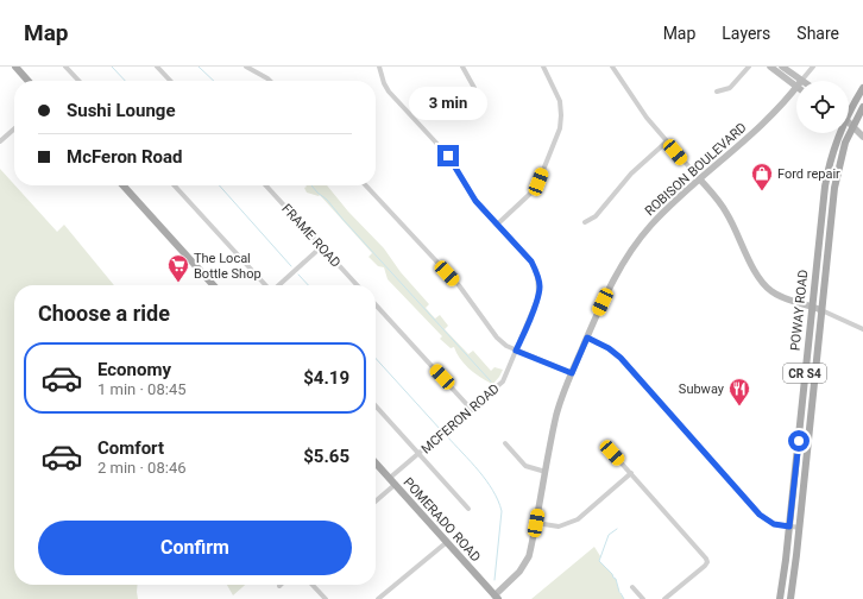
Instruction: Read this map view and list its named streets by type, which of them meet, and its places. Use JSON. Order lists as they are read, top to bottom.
{
  "streets": {
    "main road": ["POWAY ROAD", "CR S4", "POMERADO ROAD"],
    "street": ["ROBISON BOULEVARD", "FRAME ROAD", "MCFERON ROAD"]
  },
  "crossings": [
    ["ROBISON BOULEVARD", "POMERADO ROAD"],
    ["MCFERON ROAD", "POMERADO ROAD"]
  ],
  "places": {
    "shop": ["Ford repair"],
    "supermarket": ["The Local Bottle Shop"],
    "restaurant": ["Subway"]
  },
  "page": {
    "header": "Map",
    "nav": ["Map", "Layers", "Share"],
    "banner": ["Sushi Lounge", "McFeron Road"],
    "bubble": "3 min",
    "heading": "Choose a ride",
    "list": [
      {
        "name": "Economy",
        "note": "1 min · 08:45",
        "value": "$4.19"
      },
      {
        "name": "Comfort",
        "note": "2 min · 08:46",
        "value": "$5.65"
      }
    ],
    "buttons": "Confirm"
  }
}
